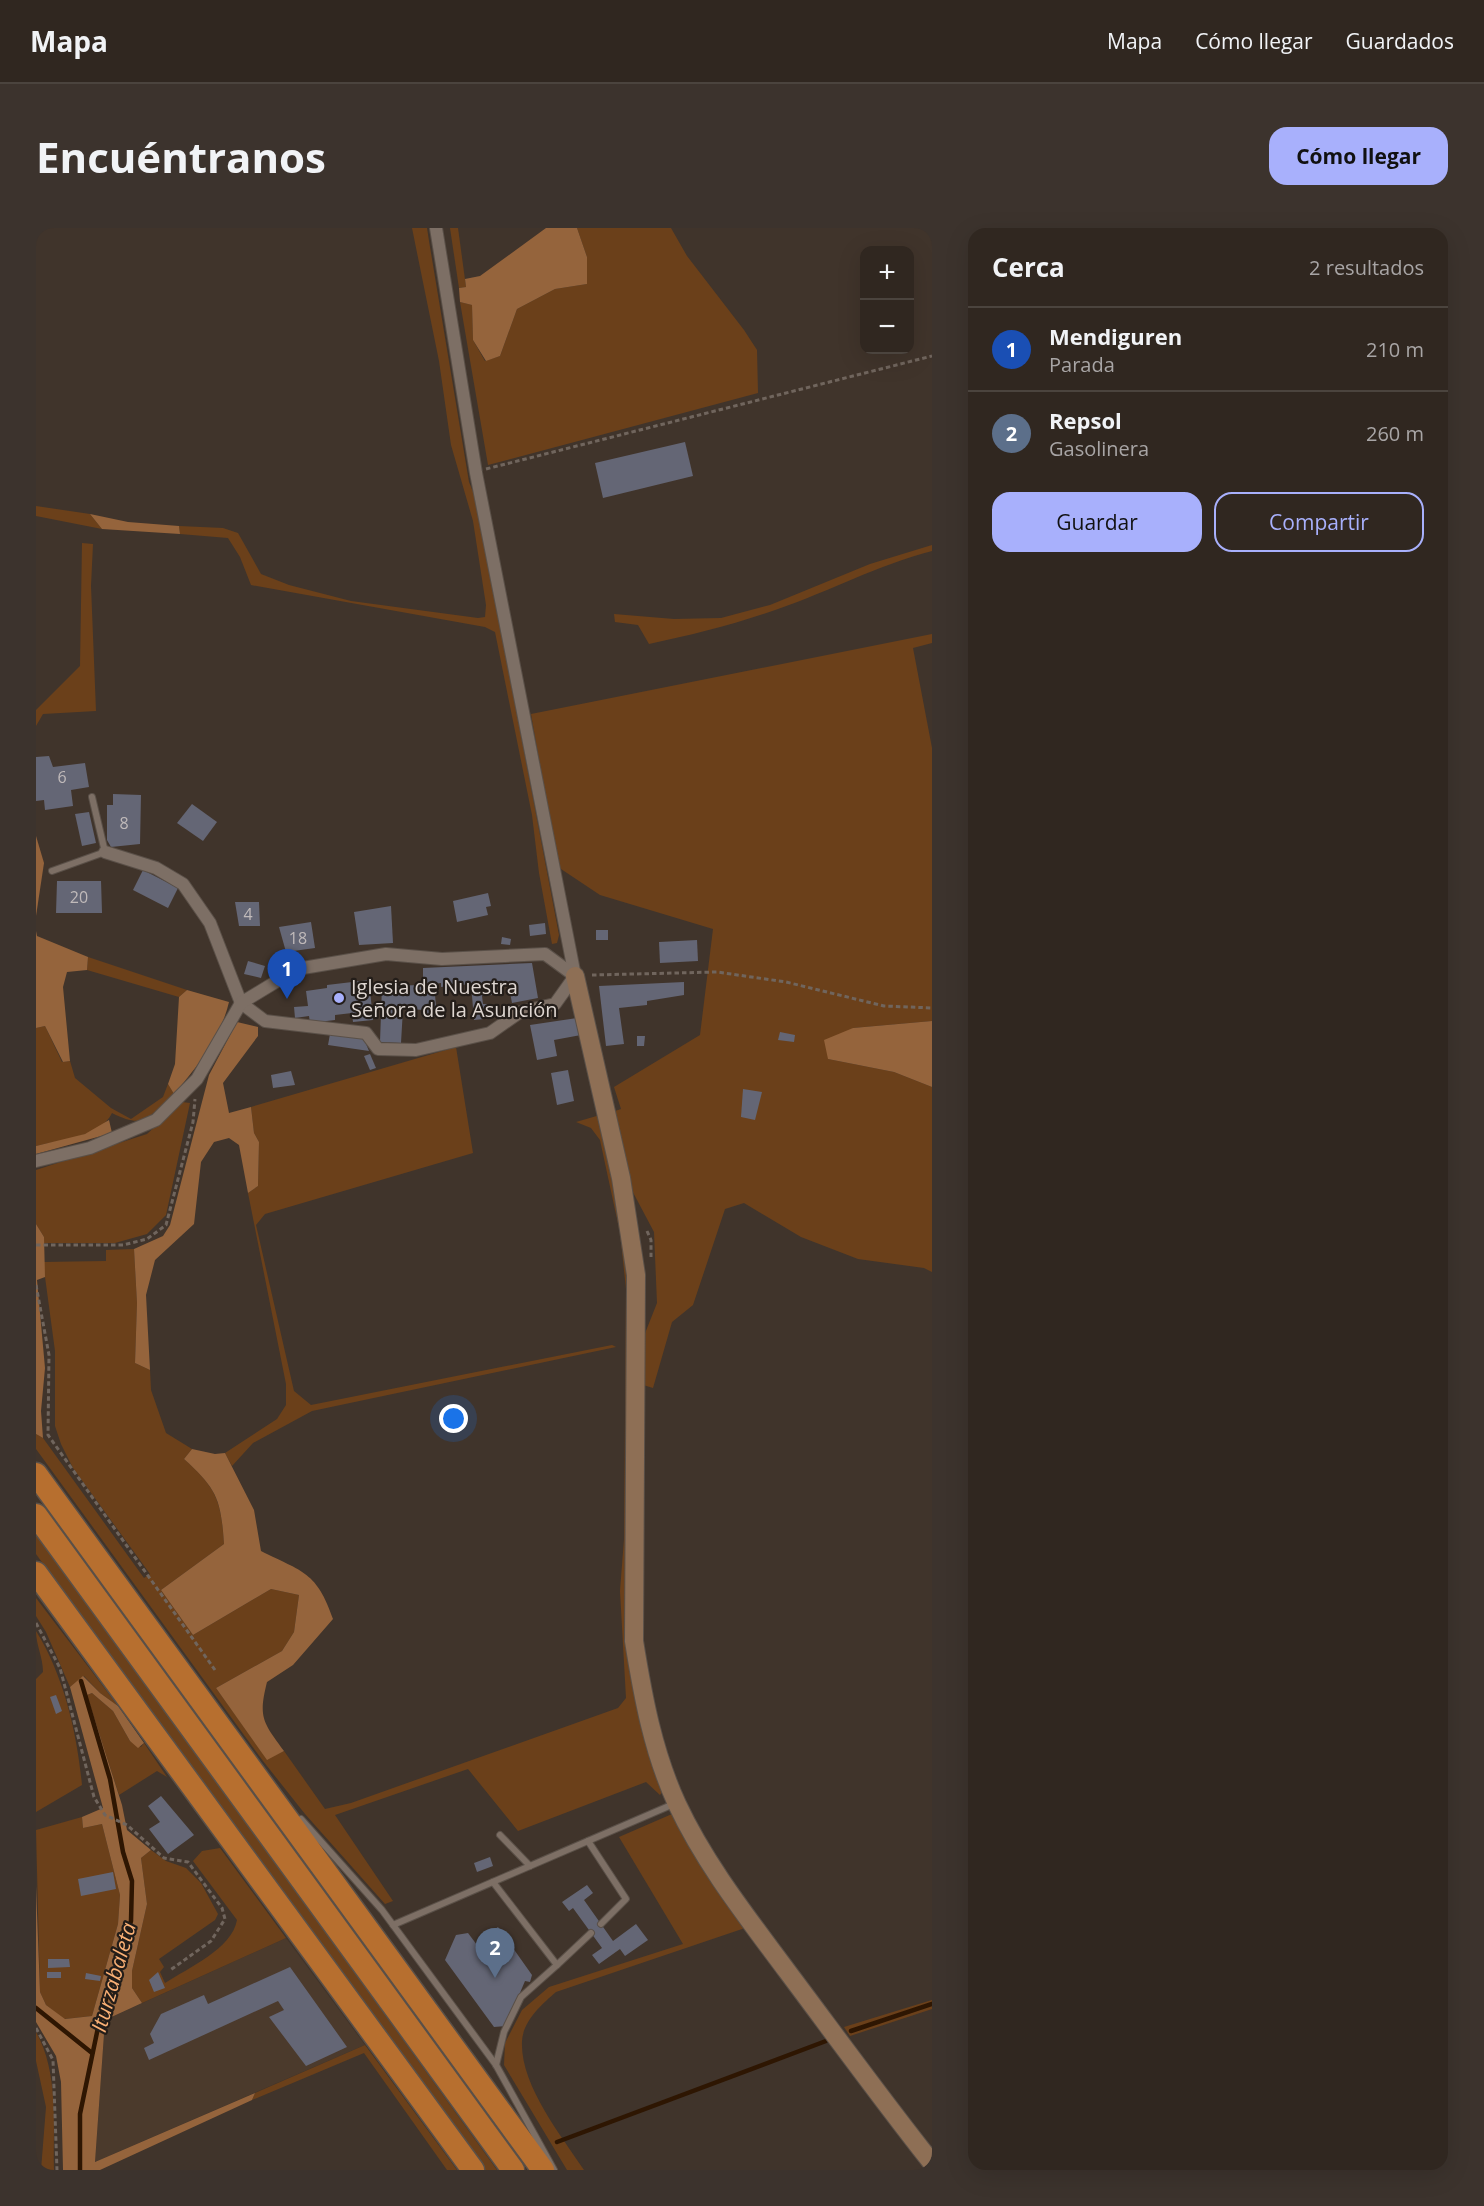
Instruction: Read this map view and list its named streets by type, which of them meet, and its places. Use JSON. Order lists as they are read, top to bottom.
{
  "water": ["Iturzabaleta"],
  "places": ["Iglesia de Nuestra Señora de la Asunción"],
  "house_numbers": [
    "6",
    "8",
    "20",
    "4",
    "18"
  ],
  "page": {
    "header": "Mapa",
    "nav": ["Mapa", "Cómo llegar", "Guardados"],
    "buttons": [
      "Cómo llegar",
      ["Guardar", "Compartir"]
    ],
    "title": "Encuéntranos",
    "heading": ["Cerca", "2 resultados"],
    "map_buttons": ["+", "−"],
    "list": [
      {
        "mark": "1",
        "name": "Mendiguren",
        "note": "Parada",
        "value": "210 m"
      },
      {
        "mark": "2",
        "name": "Repsol",
        "note": "Gasolinera",
        "value": "260 m"
      }
    ],
    "pins": ["1", "2"]
  }
}
